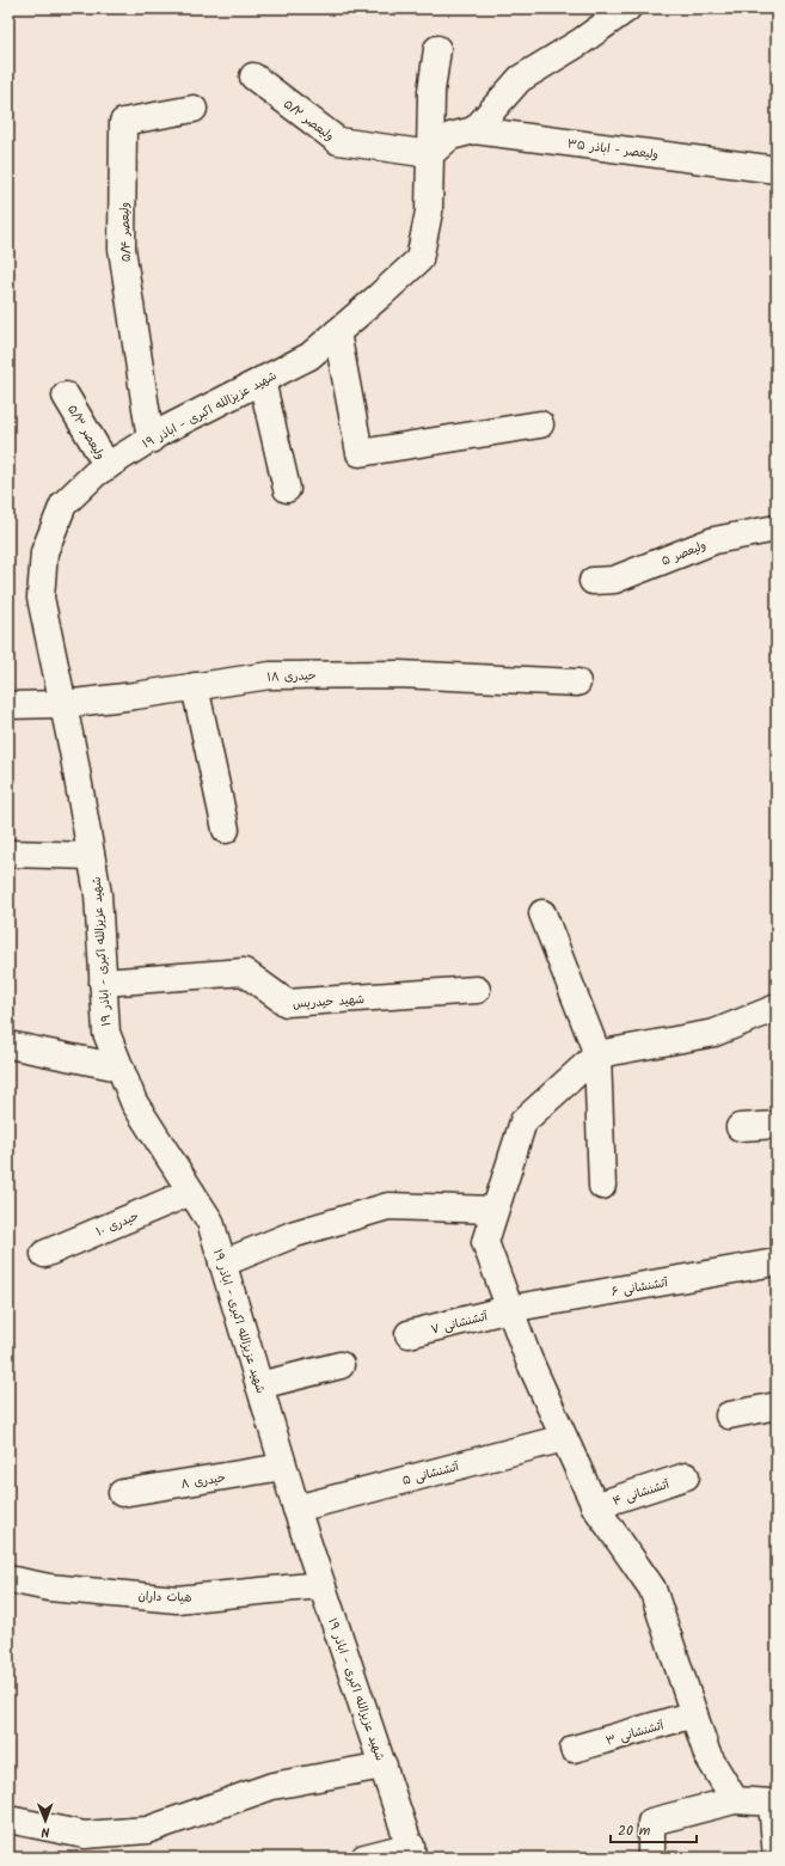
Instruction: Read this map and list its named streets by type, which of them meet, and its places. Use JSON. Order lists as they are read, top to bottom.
{
  "streets": {
    "street": [
      "ولیعصر ۵/۲",
      "ولیعصر - اباذر ۳۵",
      "ولیعصر ۵/۴",
      "شهید عزیزالله اکبری - اباذر ۱۹",
      "ولیعصر ۵/۳",
      "ولیعصر ۵",
      "حیدری ۱۸",
      "شهید حیدریس",
      "حیدری ۱۰",
      "آتشنشانی ۶",
      "آتشنشانی ۷",
      "آتشنشانی ۵",
      "حیدری ۸",
      "آتشنشانی ۴",
      "هیات داران",
      "آتشنشانی ۳"
    ]
  },
  "crossings": [
    ["ولیعصر ۵/۲", "شهید عزیزالله اکبری - اباذر ۱۹"],
    ["ولیعصر ۵/۴", "شهید عزیزالله اکبری - اباذر ۱۹"],
    ["شهید عزیزالله اکبری - اباذر ۱۹", "ولیعصر ۵/۳"],
    ["شهید عزیزالله اکبری - اباذر ۱۹", "حیدری ۱۸"],
    ["شهید عزیزالله اکبری - اباذر ۱۹", "شهید حیدریس"],
    ["شهید عزیزالله اکبری - اباذر ۱۹", "حیدری ۱۰"],
    ["شهید عزیزالله اکبری - اباذر ۱۹", "آتشنشانی ۵"],
    ["شهید عزیزالله اکبری - اباذر ۱۹", "حیدری ۸"],
    ["شهید عزیزالله اکبری - اباذر ۱۹", "هیات داران"],
    ["آتشنشانی ۶", "آتشنشانی ۷"]
  ],
  "scale_bar": "20 m",
  "north": "bottom"
}
